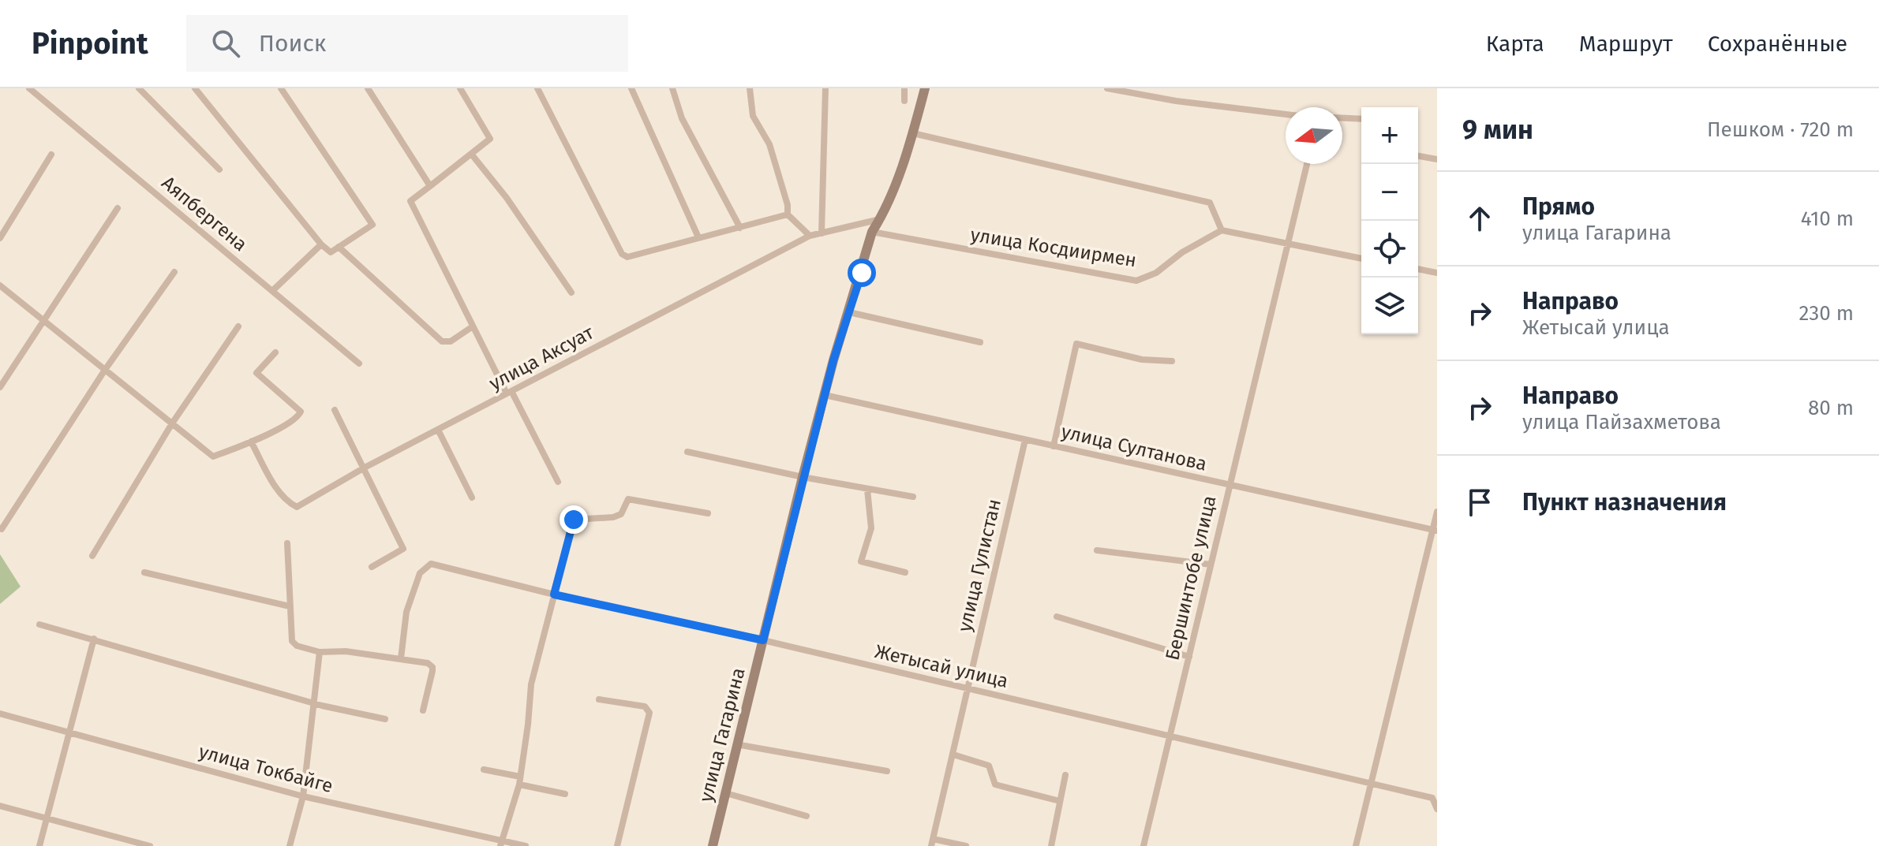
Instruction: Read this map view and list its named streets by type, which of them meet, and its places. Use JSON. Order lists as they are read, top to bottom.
{
  "streets": {
    "main road": ["улица Гагарина"],
    "street": [
      "Аяпбергена",
      "улица Косдиирмен",
      "улица Аксуат",
      "улица Султанова",
      "улица Гулистан",
      "Бершинтобе улица",
      "Жетысай улица",
      "улица Токбайге"
    ]
  },
  "crossings": [
    ["улица Косдиирмен", "улица Гагарина"],
    ["улица Аксуат", "улица Гагарина"],
    ["улица Султанова", "улица Гулистан"],
    ["улица Султанова", "Бершинтобе улица"],
    ["улица Султанова", "улица Гагарина"],
    ["улица Гулистан", "Жетысай улица"],
    ["Бершинтобе улица", "Жетысай улица"],
    ["Жетысай улица", "улица Гагарина"]
  ],
  "north": "left",
  "page": {
    "header": "Pinpoint",
    "search": "Поиск",
    "nav": ["Карта", "Маршрут", "Сохранённые"],
    "heading": ["9 мин", "Пешком · 720 m"],
    "map_buttons": ["+", "−"],
    "list": [
      ["Прямо", "улица Гагарина", "410 m"],
      ["Направо", "Жетысай улица", "230 m"],
      ["Направо", "улица Пайзахметова", "80 m"],
      "Пункт назначения"
    ]
  }
}
